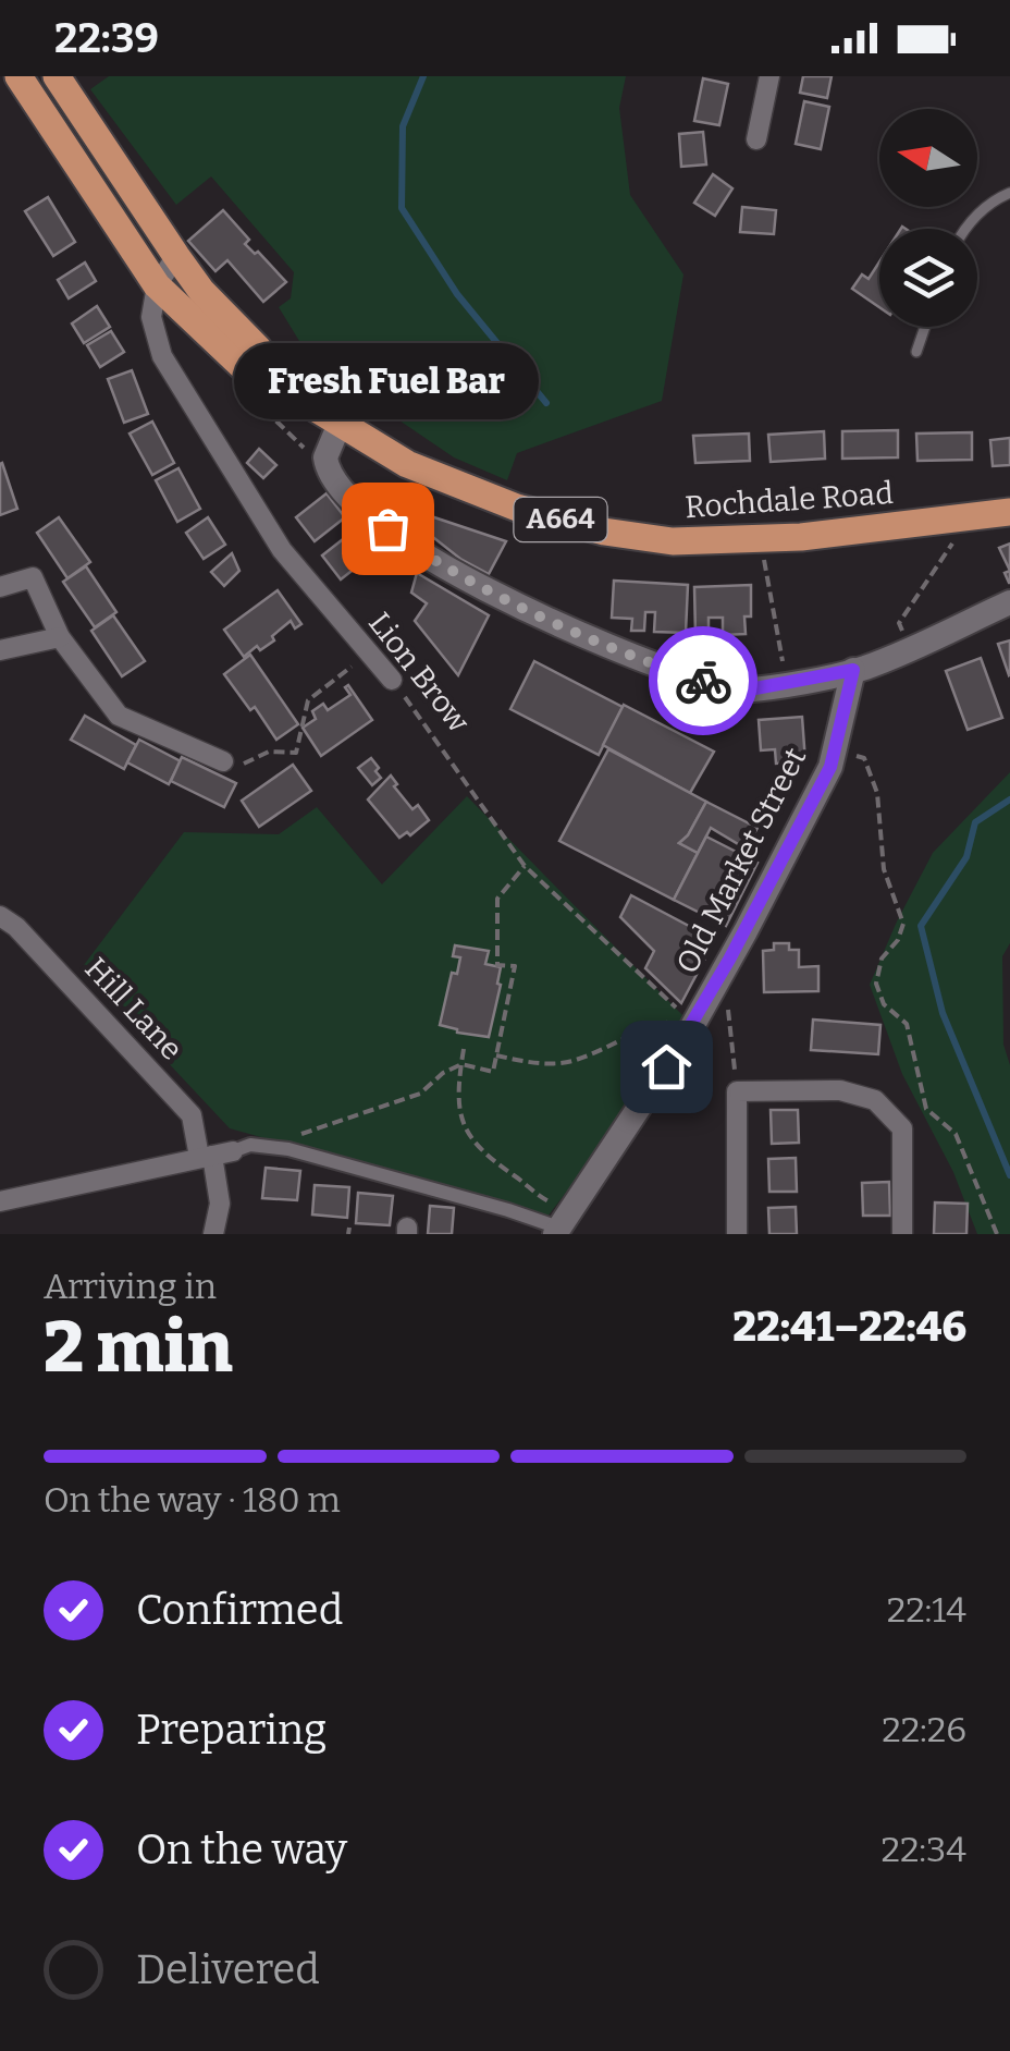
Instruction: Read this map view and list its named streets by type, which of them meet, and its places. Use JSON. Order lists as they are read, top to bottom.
{
  "streets": {
    "main road": ["Rochdale Road", "A664"],
    "street": ["Lion Brow", "Old Market Street", "Hill Lane"]
  },
  "crossings": [
    ["Rochdale Road", "Lion Brow"],
    ["Lion Brow", "Old Market Street"]
  ],
  "places": ["Fresh Fuel Bar"],
  "north": "left",
  "page": {
    "status": "22:39",
    "bubble": "Fresh Fuel Bar",
    "heading": ["2 min", "Arriving in", "22:41–22:46"],
    "bar": "On the way · 180 m",
    "list": [
      ["Confirmed", "22:14"],
      ["Preparing", "22:26"],
      ["On the way", "22:34"],
      "Delivered"
    ]
  }
}
